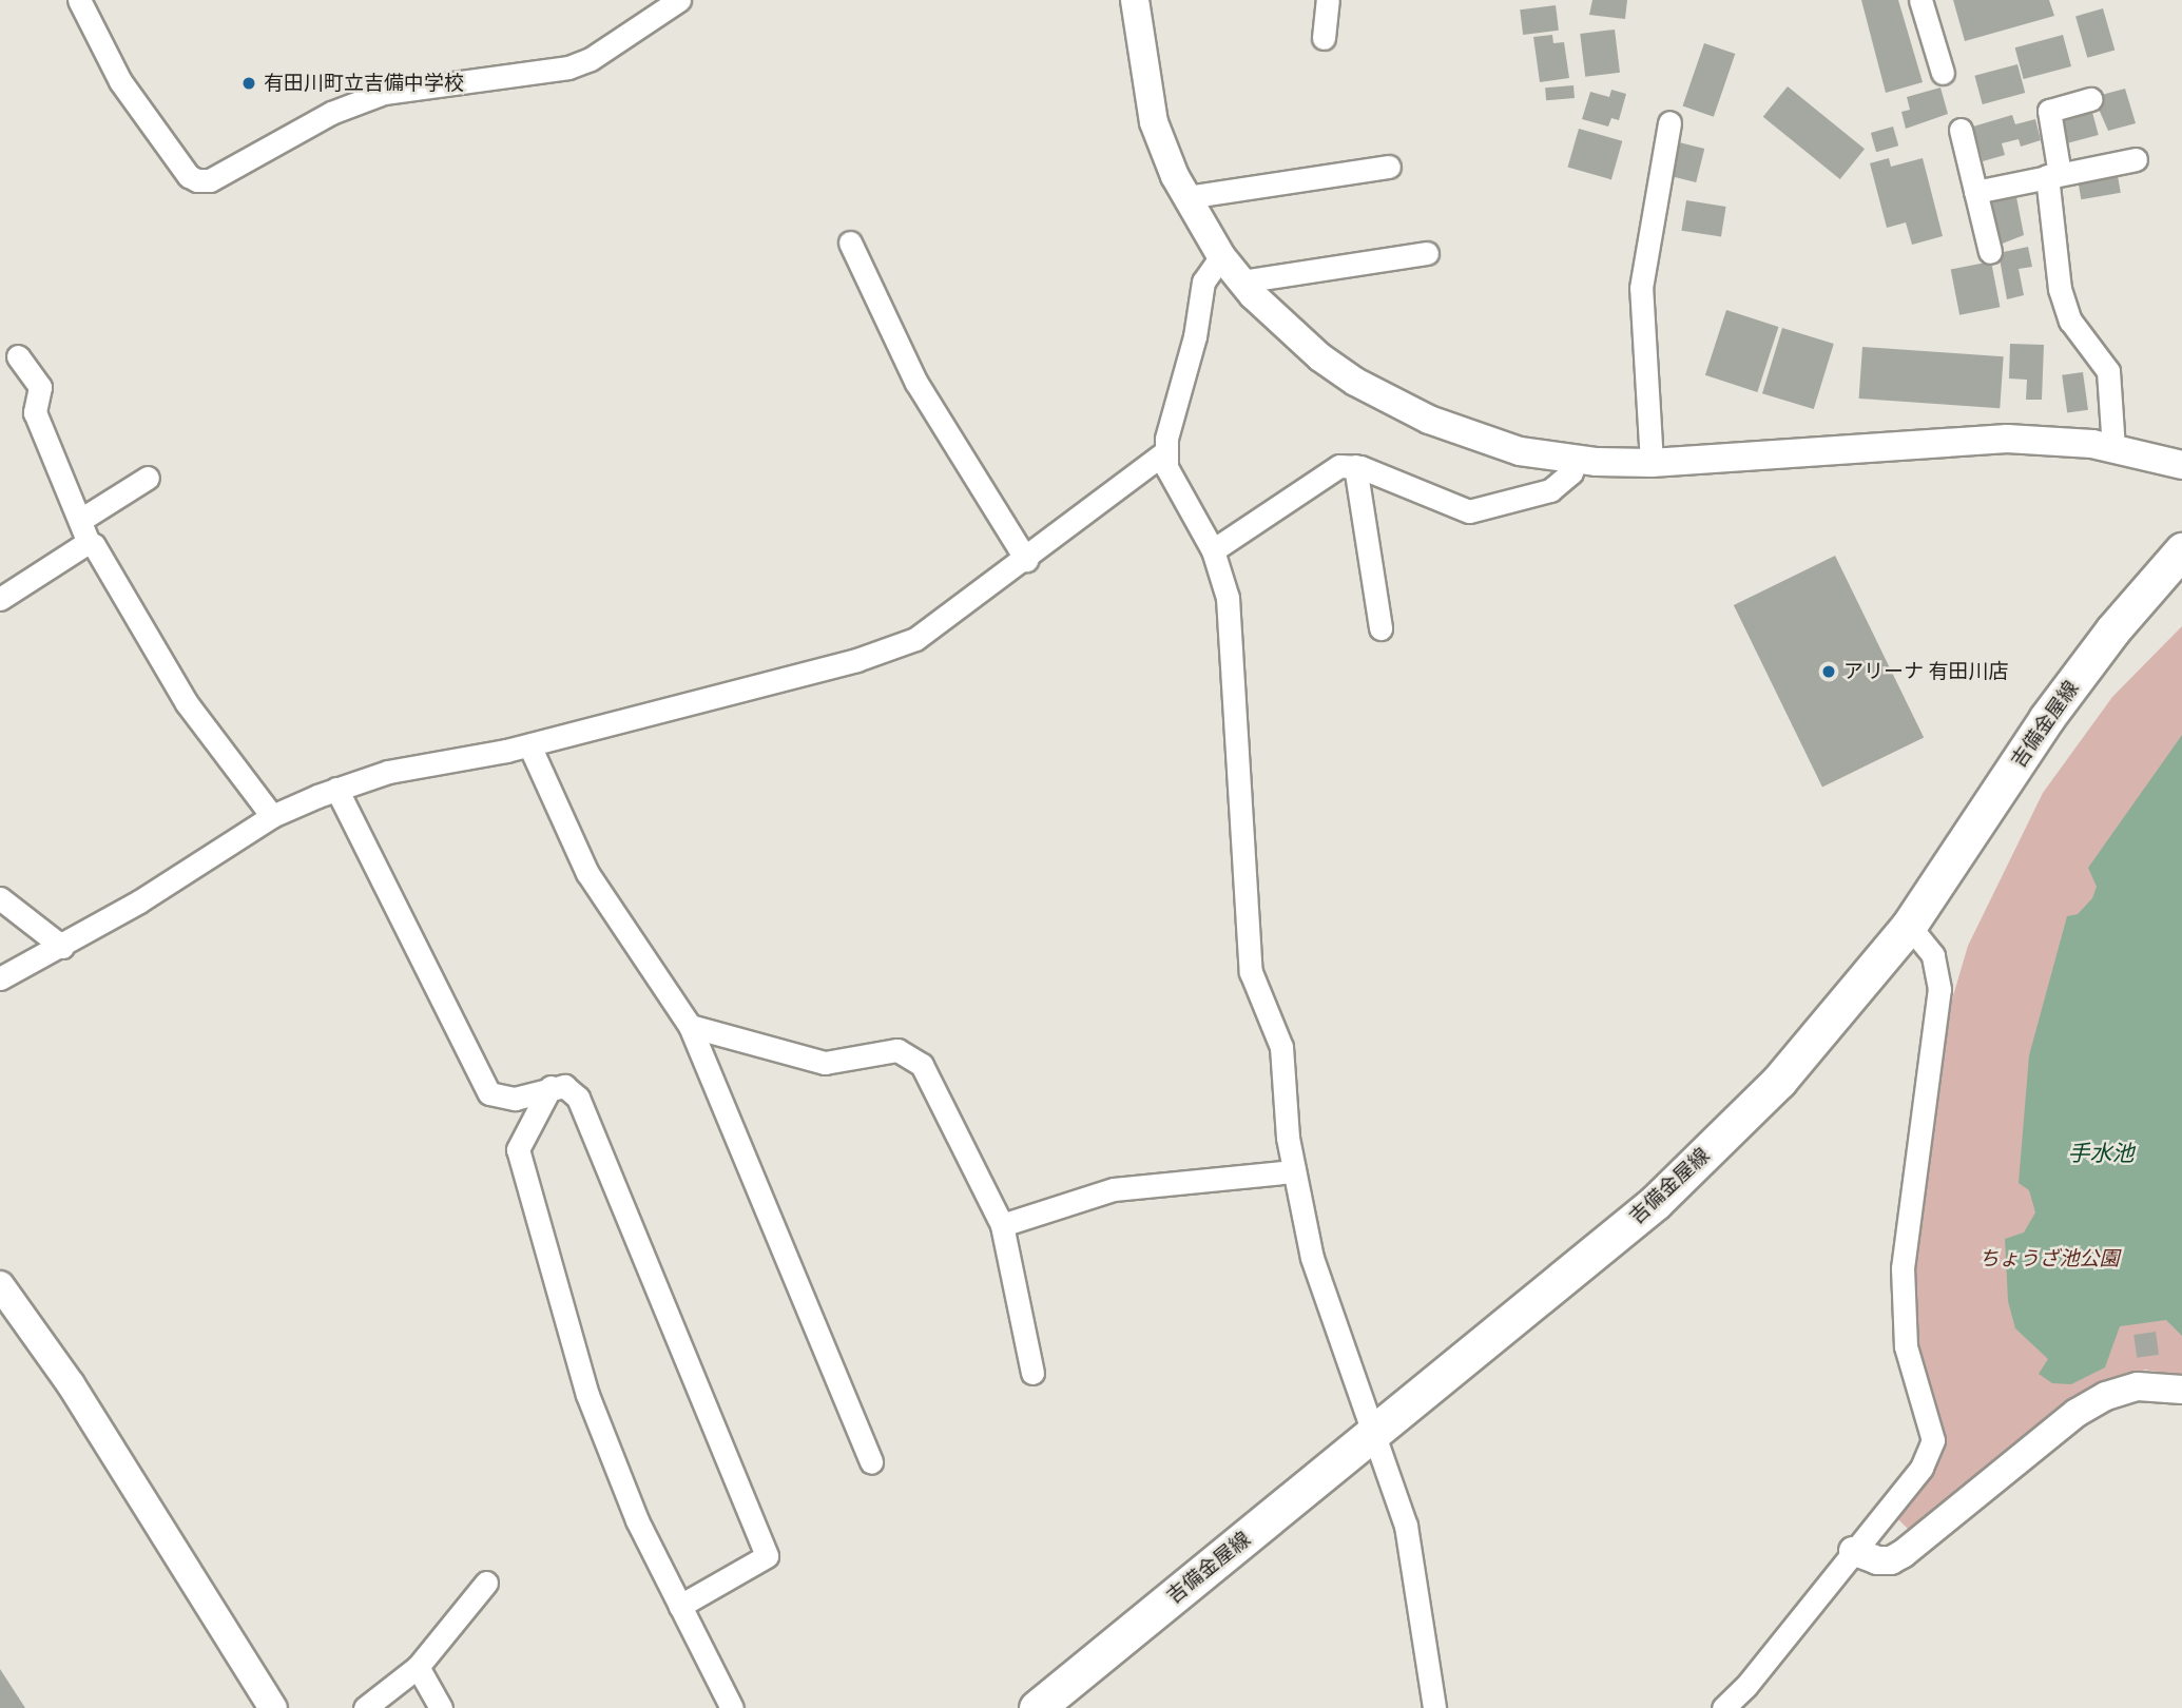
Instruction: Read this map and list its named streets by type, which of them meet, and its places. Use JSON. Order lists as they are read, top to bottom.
{
  "streets": {
    "main road": ["吉備金屋線"]
  },
  "water": ["手水池"],
  "parks": ["ちょうざ池公園"],
  "places": ["有田川町立吉備中学校", "アリーナ 有田川店"]
}
